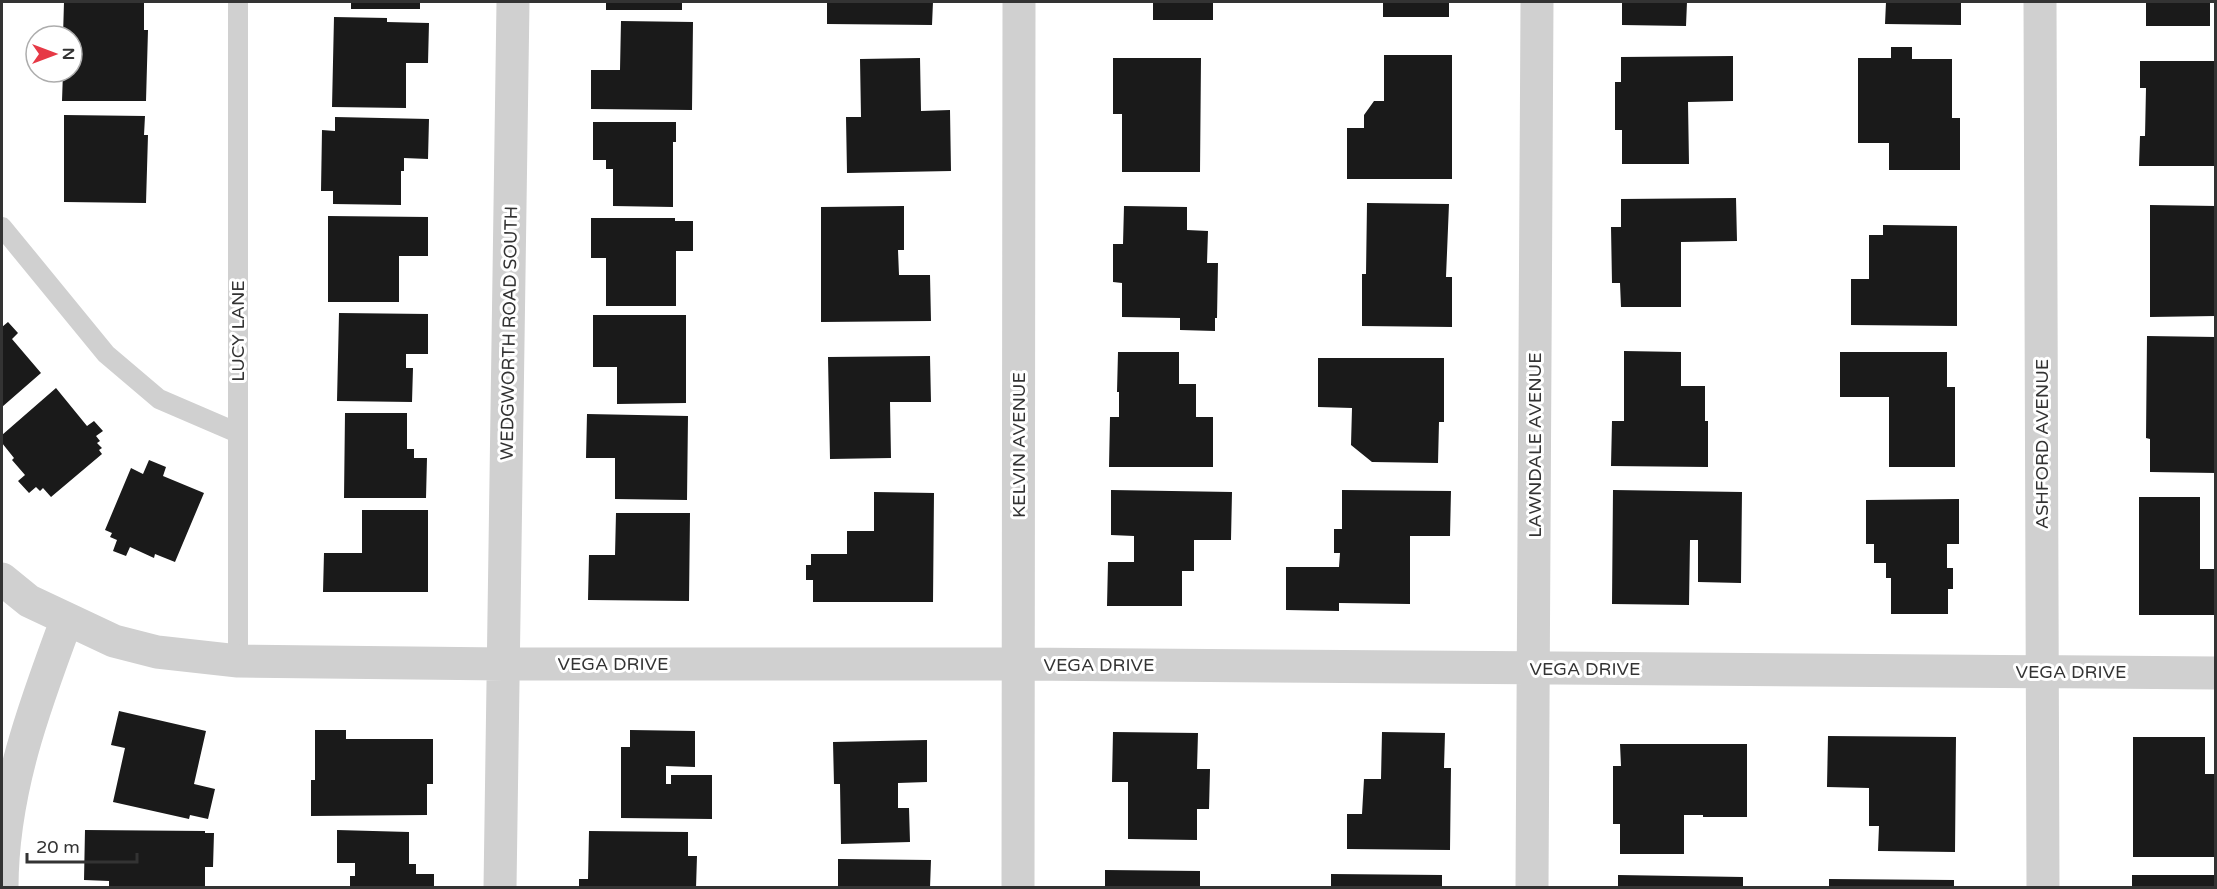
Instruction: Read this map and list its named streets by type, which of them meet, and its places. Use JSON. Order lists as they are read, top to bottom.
{
  "streets": {
    "street": [
      "WEDGWORTH ROAD SOUTH",
      "ASHFORD AVENUE",
      "KELVIN AVENUE",
      "LAWNDALE AVENUE",
      "VEGA DRIVE"
    ],
    "lane": ["LUCY LANE"]
  },
  "crossings": [
    ["LUCY LANE", "VEGA DRIVE"],
    ["WEDGWORTH ROAD SOUTH", "VEGA DRIVE"],
    ["ASHFORD AVENUE", "VEGA DRIVE"],
    ["KELVIN AVENUE", "VEGA DRIVE"],
    ["LAWNDALE AVENUE", "VEGA DRIVE"]
  ],
  "scale_bar": "20 m",
  "north": "right"
}
